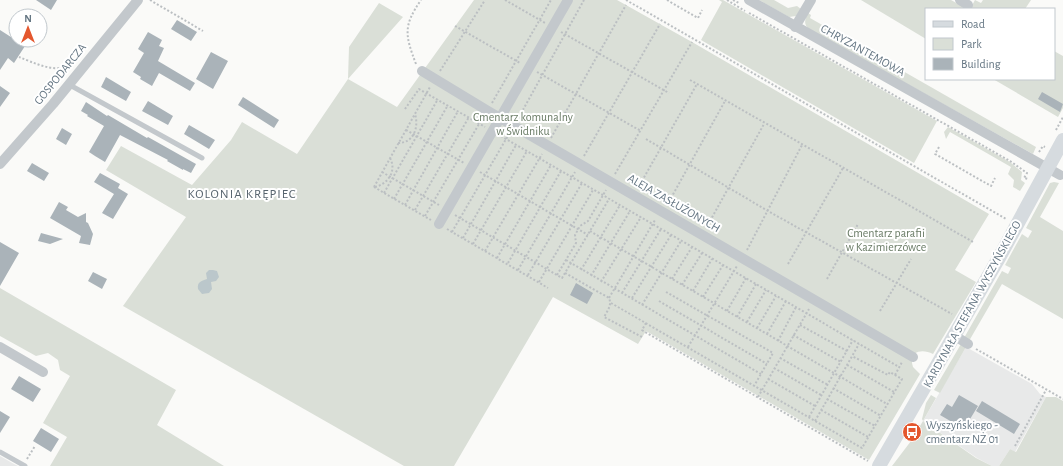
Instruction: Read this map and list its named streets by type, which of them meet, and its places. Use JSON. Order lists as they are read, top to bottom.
{
  "streets": {
    "street": [
      "CHRYZANTEMOWA",
      "GOSPODARCZA",
      "ALEJA ZASŁUŻONYCH",
      "KARDYNAŁA STEFANA WYSZYŃSKIEGO"
    ]
  },
  "crossings": [
    ["CHRYZANTEMOWA", "KARDYNAŁA STEFANA WYSZYŃSKIEGO"]
  ],
  "districts": ["KOLONIA KRĘPIEC"],
  "parks": ["Cmentarz komunalny w Świdniku", "Cmentarz parafii w Kazimierzówce"],
  "places": {
    "bus stop": ["Wyszyńskiego - cmentarz NŻ 01"]
  },
  "legend": ["Road", "Park", "Building"],
  "north": "top"
}
